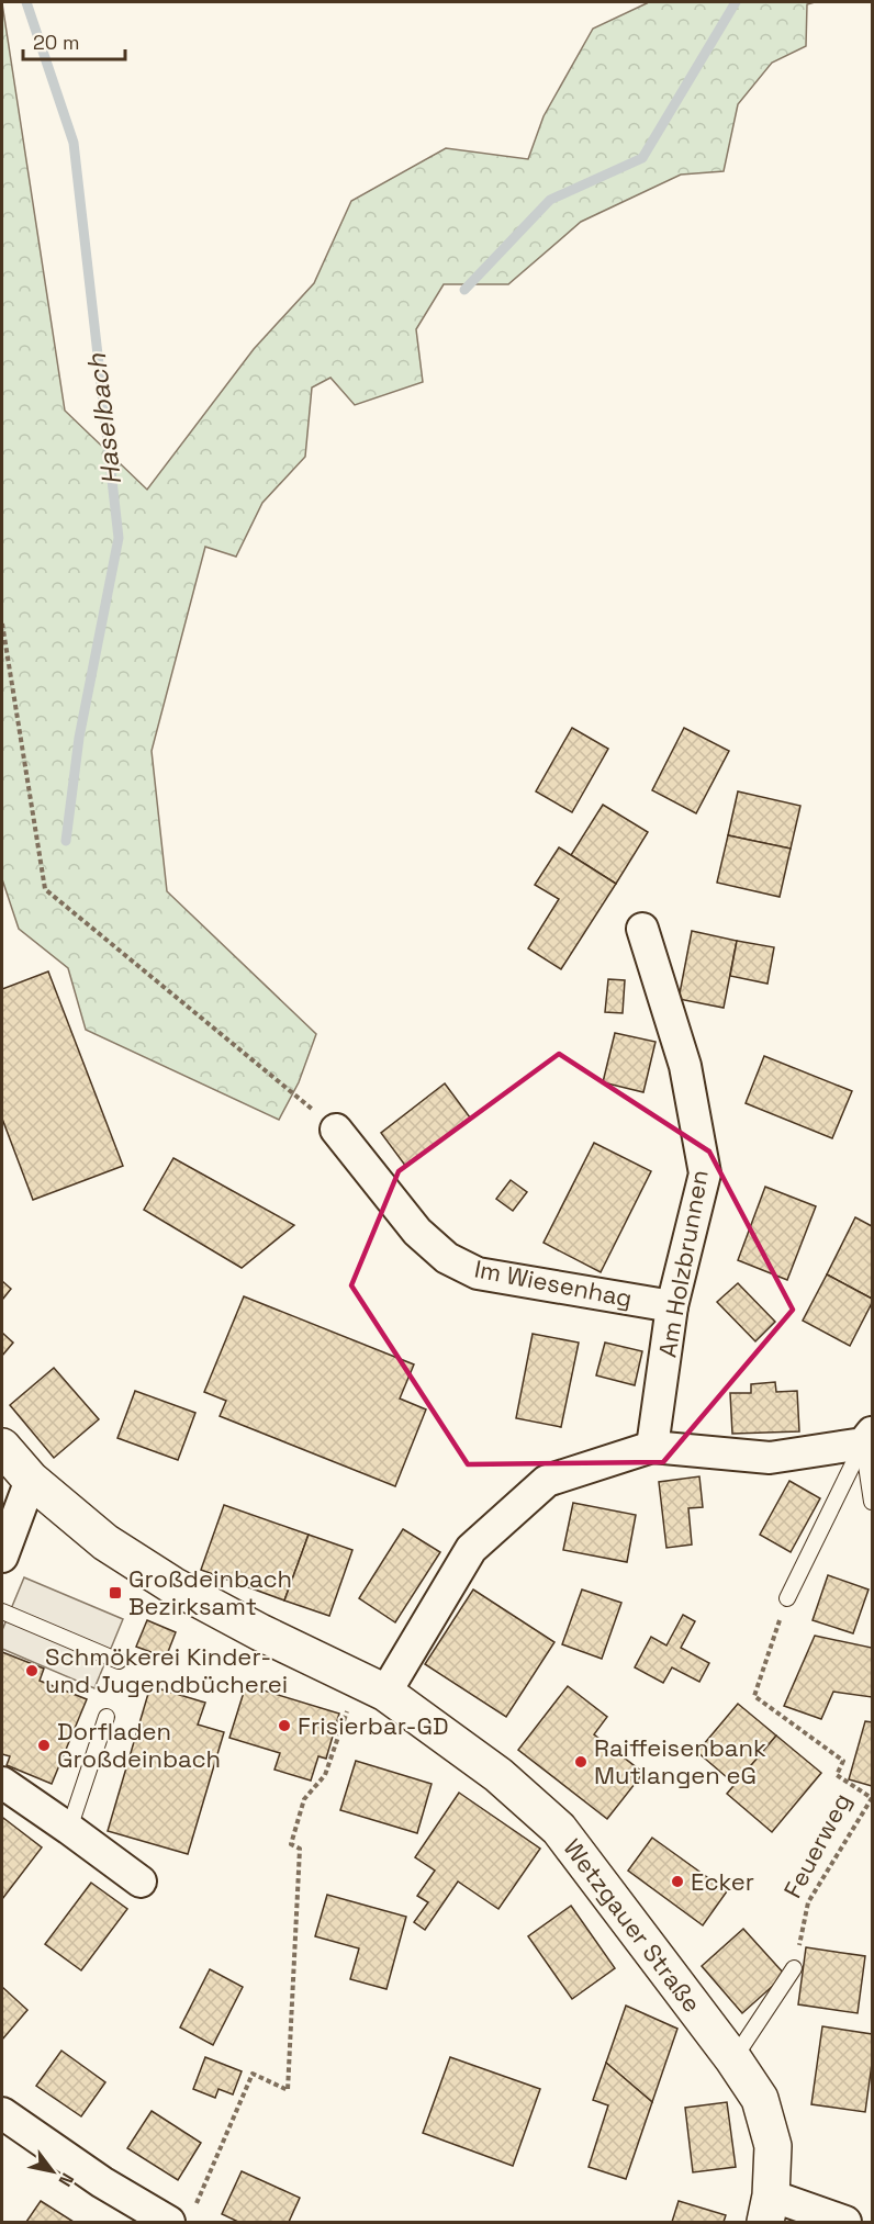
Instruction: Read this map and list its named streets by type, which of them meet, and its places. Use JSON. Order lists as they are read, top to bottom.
{
  "streets": {
    "street": ["Am Holzbrunnen", "Im Wiesenhag", "Wetzgauer Straße"],
    "path": ["Feuerweg"]
  },
  "crossings": [
    ["Am Holzbrunnen", "Im Wiesenhag"]
  ],
  "water": ["Haselbach"],
  "places": {
    "transit": ["Großdeinbach Bezirksamt"],
    "other": [
      "Schmökerei Kinder- und Jugendbücherei",
      "Frisierbar-GD",
      "Dorfladen Großdeinbach",
      "Raiffeisenbank Mutlangen eG",
      "Ecker"
    ]
  },
  "scale_bar": "20 m",
  "north": "bottom right"
}
